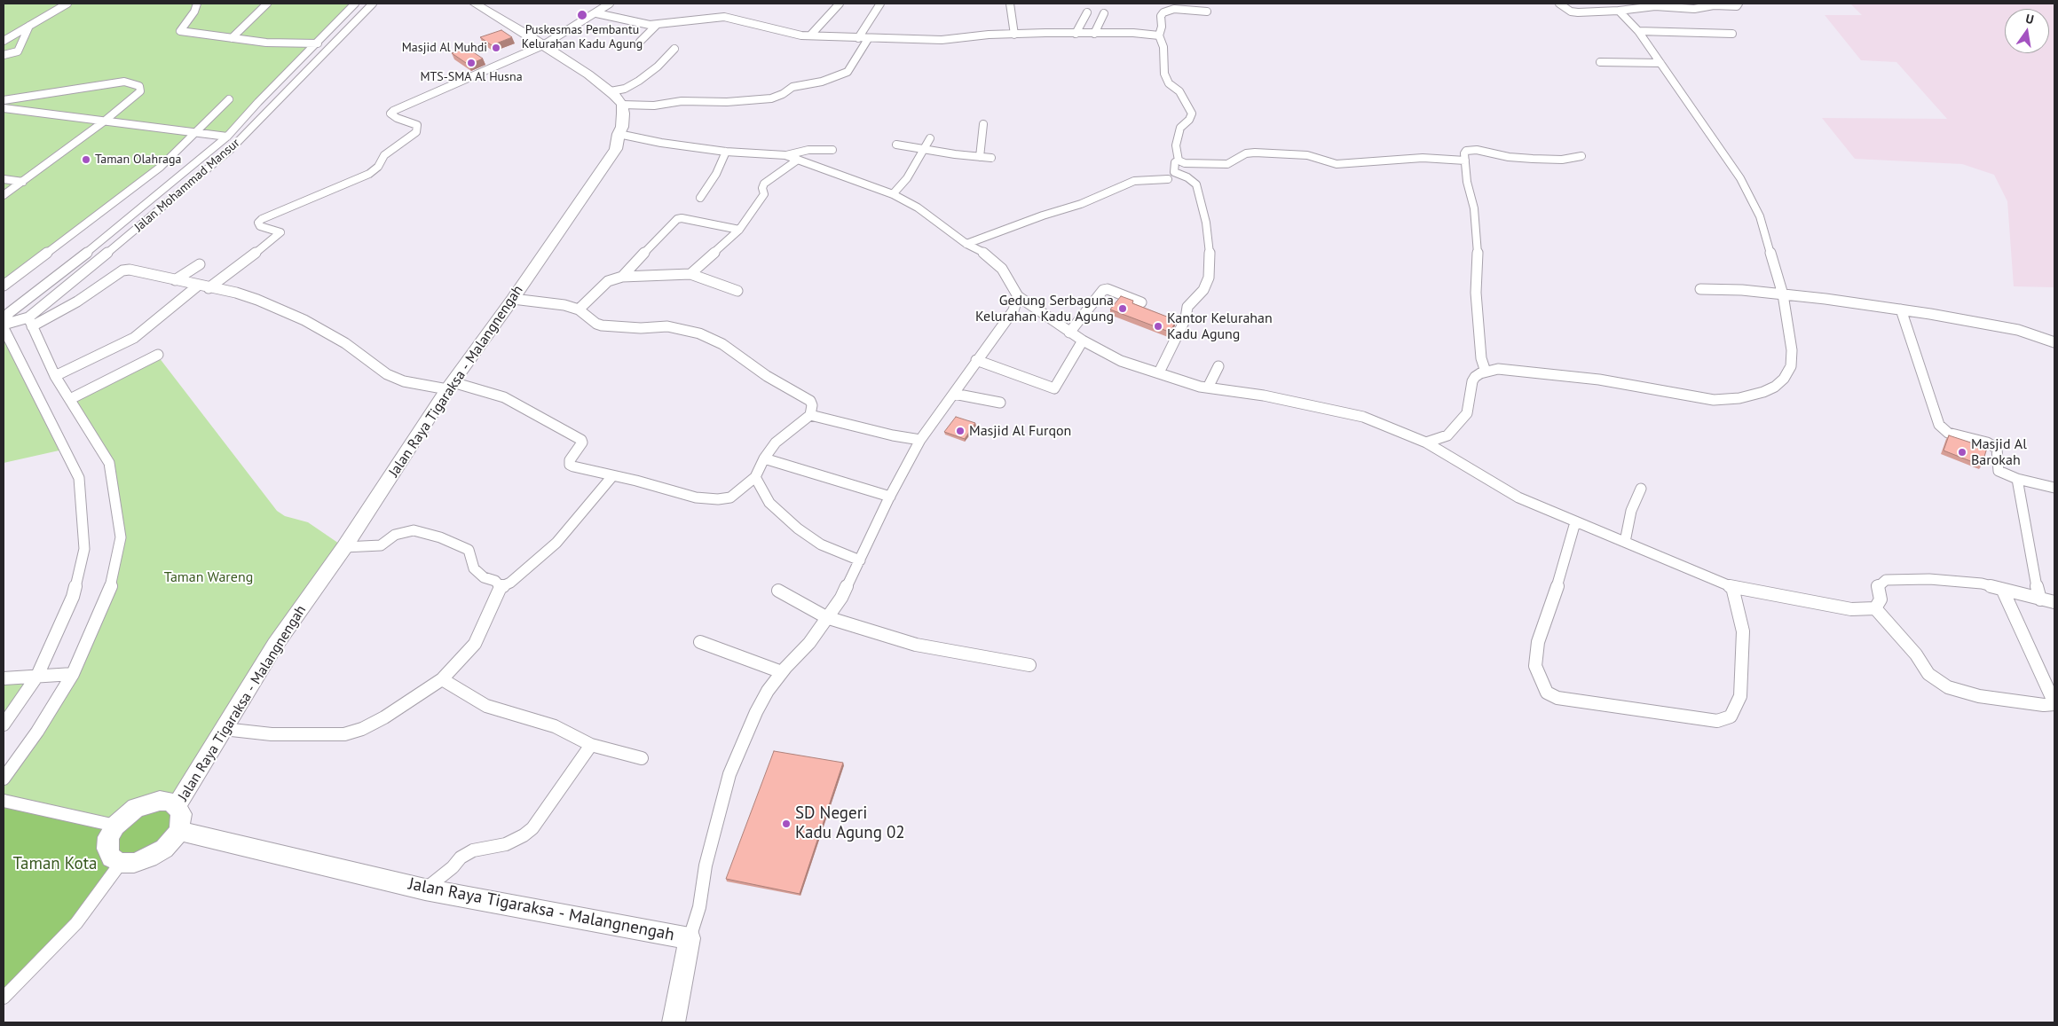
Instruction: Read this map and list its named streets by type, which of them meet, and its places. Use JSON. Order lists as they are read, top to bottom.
{
  "streets": {
    "main road": ["Jalan Raya Tigaraksa - Malangnengah"],
    "street": ["Jalan Mohammad Mansur"]
  },
  "parks": ["Taman Wareng", "Taman Kota"],
  "places": [
    "Puskesmas Pembantu Kelurahan Kadu Agung",
    "Masjid Al Muhdi",
    "MTS-SMA Al Husna",
    "Taman Olahraga",
    "Gedung Serbaguna Kelurahan Kadu Agung",
    "Kantor Kelurahan Kadu Agung",
    "Masjid Al Furqon",
    "Masjid Al Barokah",
    "SD Negeri Kadu Agung 02"
  ],
  "north": "top"
}
